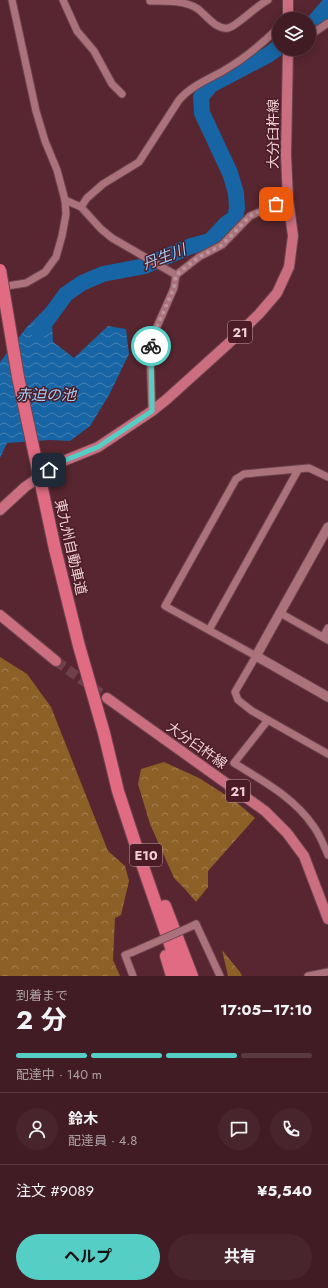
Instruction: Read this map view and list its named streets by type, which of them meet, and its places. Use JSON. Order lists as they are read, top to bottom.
{
  "streets": {
    "highway": ["東九州自動車道", "E10"],
    "main road": ["大分臼杵線", "21"]
  },
  "water": ["丹生川", "赤迫の池"],
  "page": {
    "heading": ["2 分", "到着まで", "17:05–17:10"],
    "panel": [
      "鈴木",
      "配達員 · 4.8",
      "注文 #9089",
      "¥5,540"
    ],
    "bar": "配達中 · 140 m",
    "buttons": ["ヘルプ", "共有"]
  }
}
